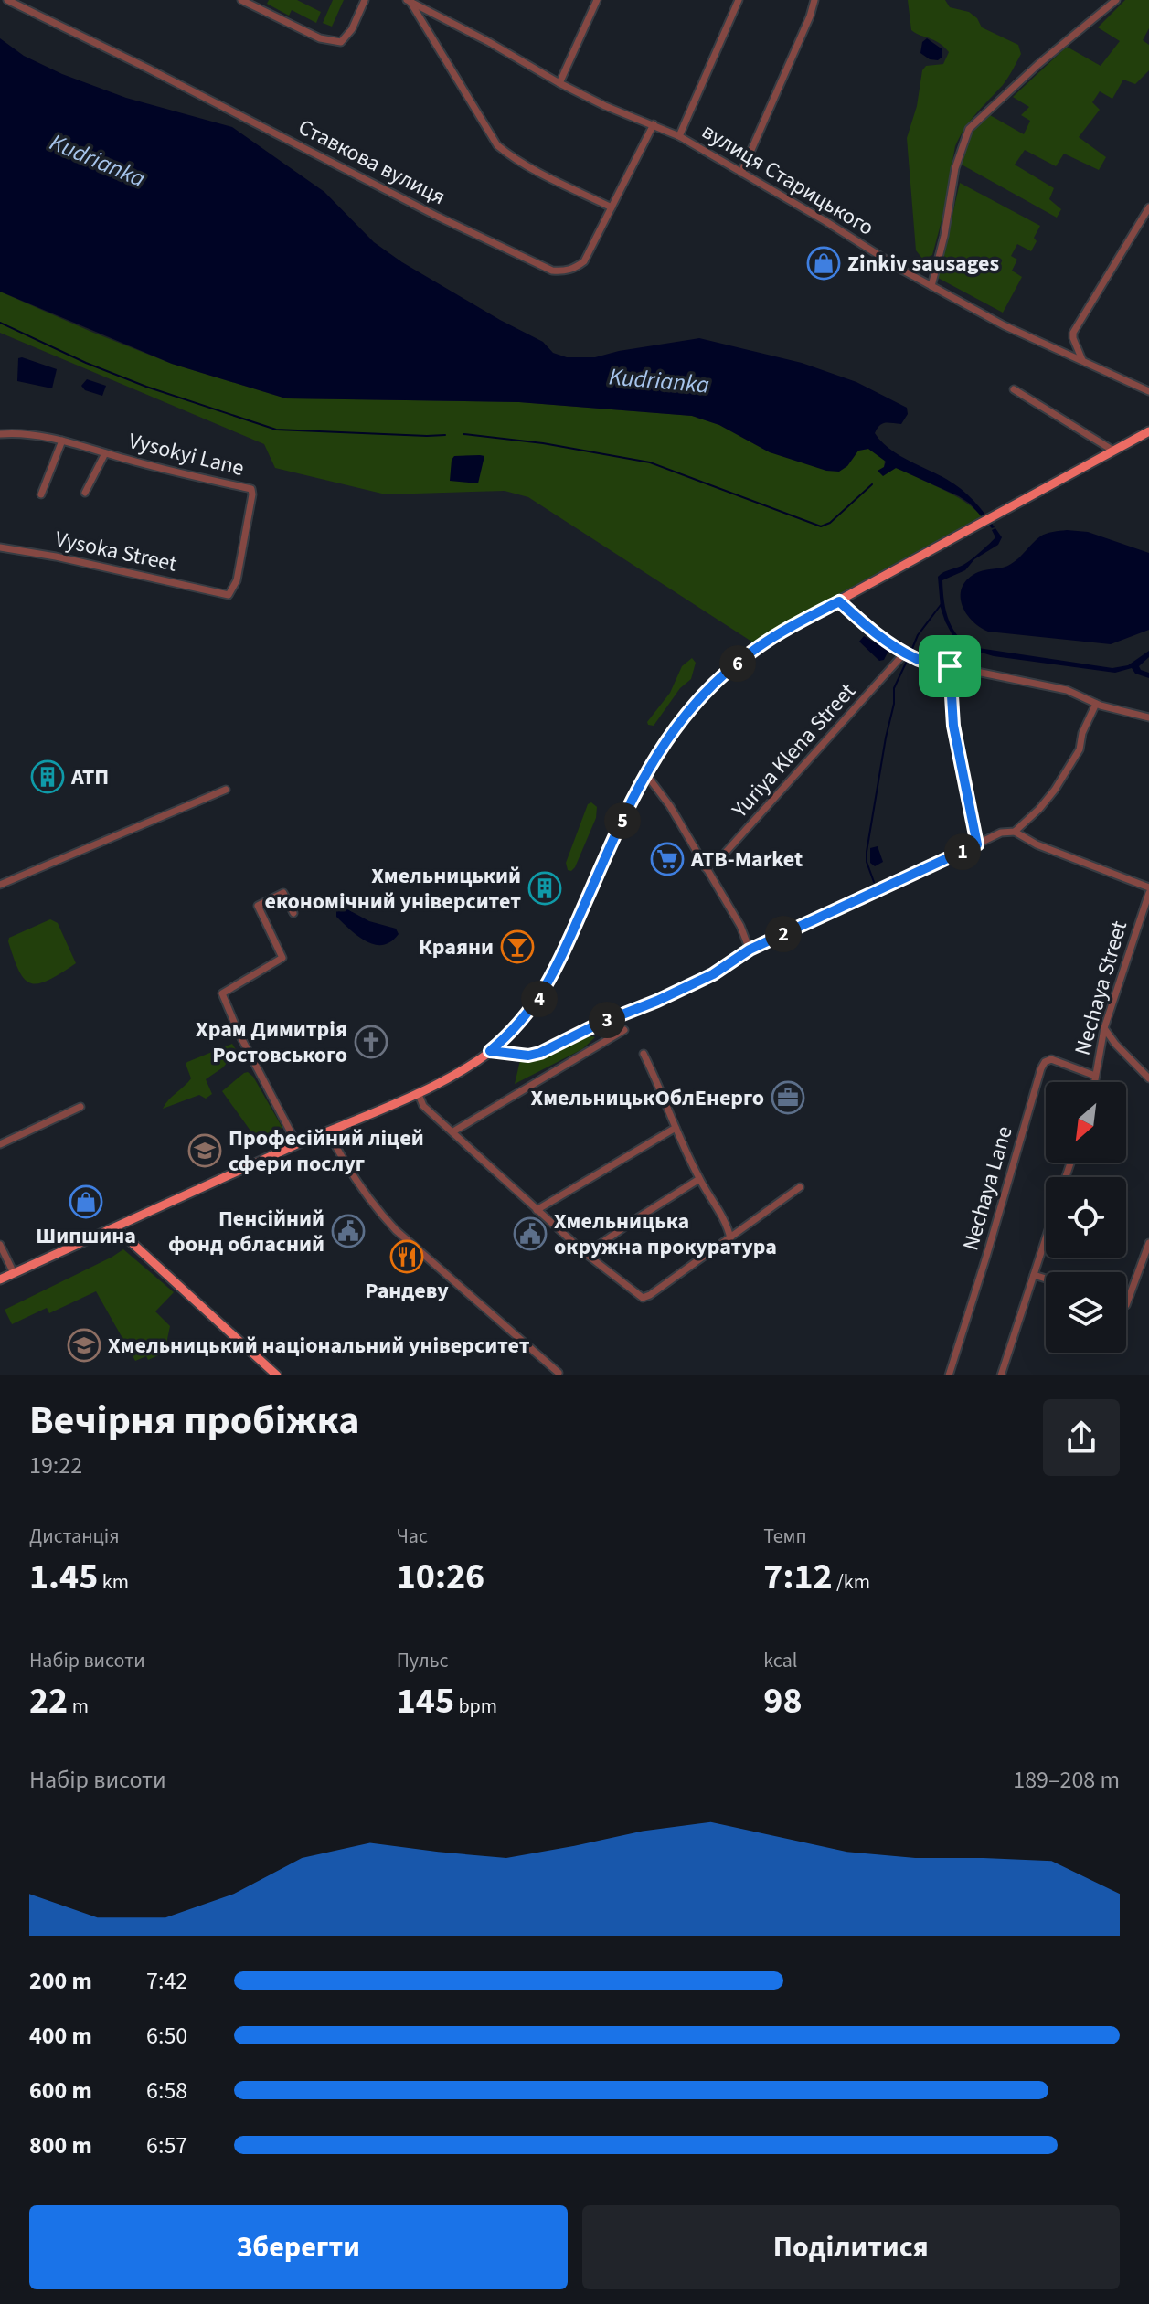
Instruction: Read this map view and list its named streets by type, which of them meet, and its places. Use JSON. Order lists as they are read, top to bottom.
{
  "streets": {
    "street": [
      "Ставкова вулиця",
      "вулиця Старицького",
      "Vysokyi Lane",
      "Vysoka Street",
      "Yuriya Klena Street",
      "Nechaya Street",
      "Nechaya Lane"
    ]
  },
  "crossings": [
    ["Ставкова вулиця", "вулиця Старицького"],
    ["Vysokyi Lane", "Vysoka Street"],
    ["Nechaya Street", "Nechaya Lane"]
  ],
  "water": ["Kudrianka"],
  "places": {
    "shop": ["Zinkiv sausages", "Шипшина"],
    "building": ["АТП", "Хмельницький економічний університет"],
    "supermarket": ["ATB-Market"],
    "bar": ["Краяни"],
    "church": ["Храм Димитрія Ростовського"],
    "office": ["ХмельницькОблЕнерго"],
    "school or university": ["Професійний ліцей сфери послуг", "Хмельницький національний університет"],
    "public building": ["Пенсійний фонд обласний", "Хмельницька окружна прокуратура"],
    "restaurant": ["Рандеву"]
  },
  "north": "bottom left",
  "page": {
    "pins": [
      "6",
      "5",
      "1",
      "2",
      "4",
      "3"
    ],
    "heading": ["Вечірня пробіжка", "19:22"],
    "stats": [
      ["Дистанція", "1.45 km"],
      ["Час", "10:26"],
      ["Темп", "7:12 /km"],
      ["Набір висоти", "22 m"],
      ["Пульс", "145 bpm"],
      ["kcal", "98"]
    ],
    "chart": ["Набір висоти", "189–208 m"],
    "list": [
      {
        "name": "200 m",
        "note": "7:42"
      },
      {
        "name": "400 m",
        "note": "6:50"
      },
      {
        "name": "600 m",
        "note": "6:58"
      },
      {
        "name": "800 m",
        "note": "6:57"
      }
    ],
    "buttons": ["Зберегти", "Поділитися"]
  }
}
